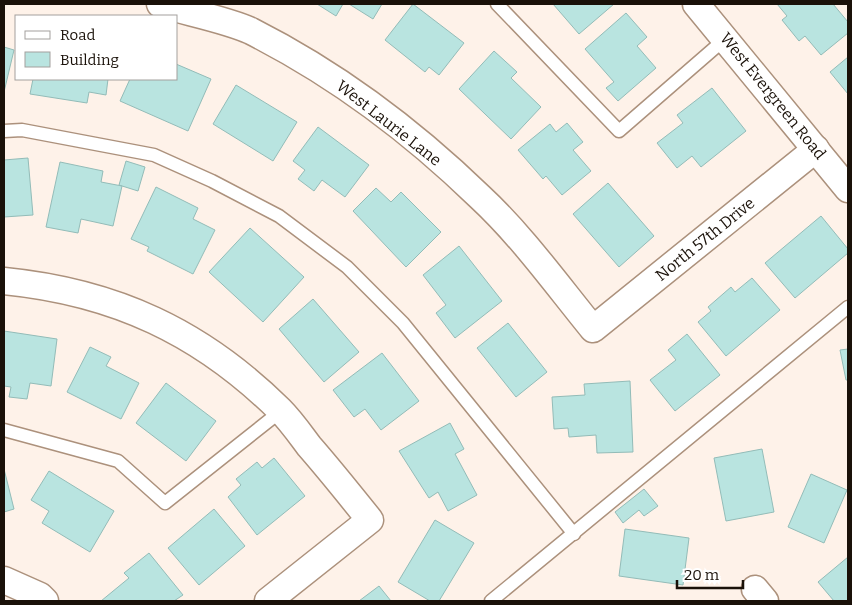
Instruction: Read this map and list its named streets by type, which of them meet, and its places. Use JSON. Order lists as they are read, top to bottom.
{
  "streets": {
    "street": ["West Evergreen Road", "West Laurie Lane", "North 57th Drive"]
  },
  "crossings": [
    ["West Evergreen Road", "North 57th Drive"],
    ["West Laurie Lane", "North 57th Drive"]
  ],
  "legend": ["Road", "Building"],
  "scale_bar": "20 m"
}
